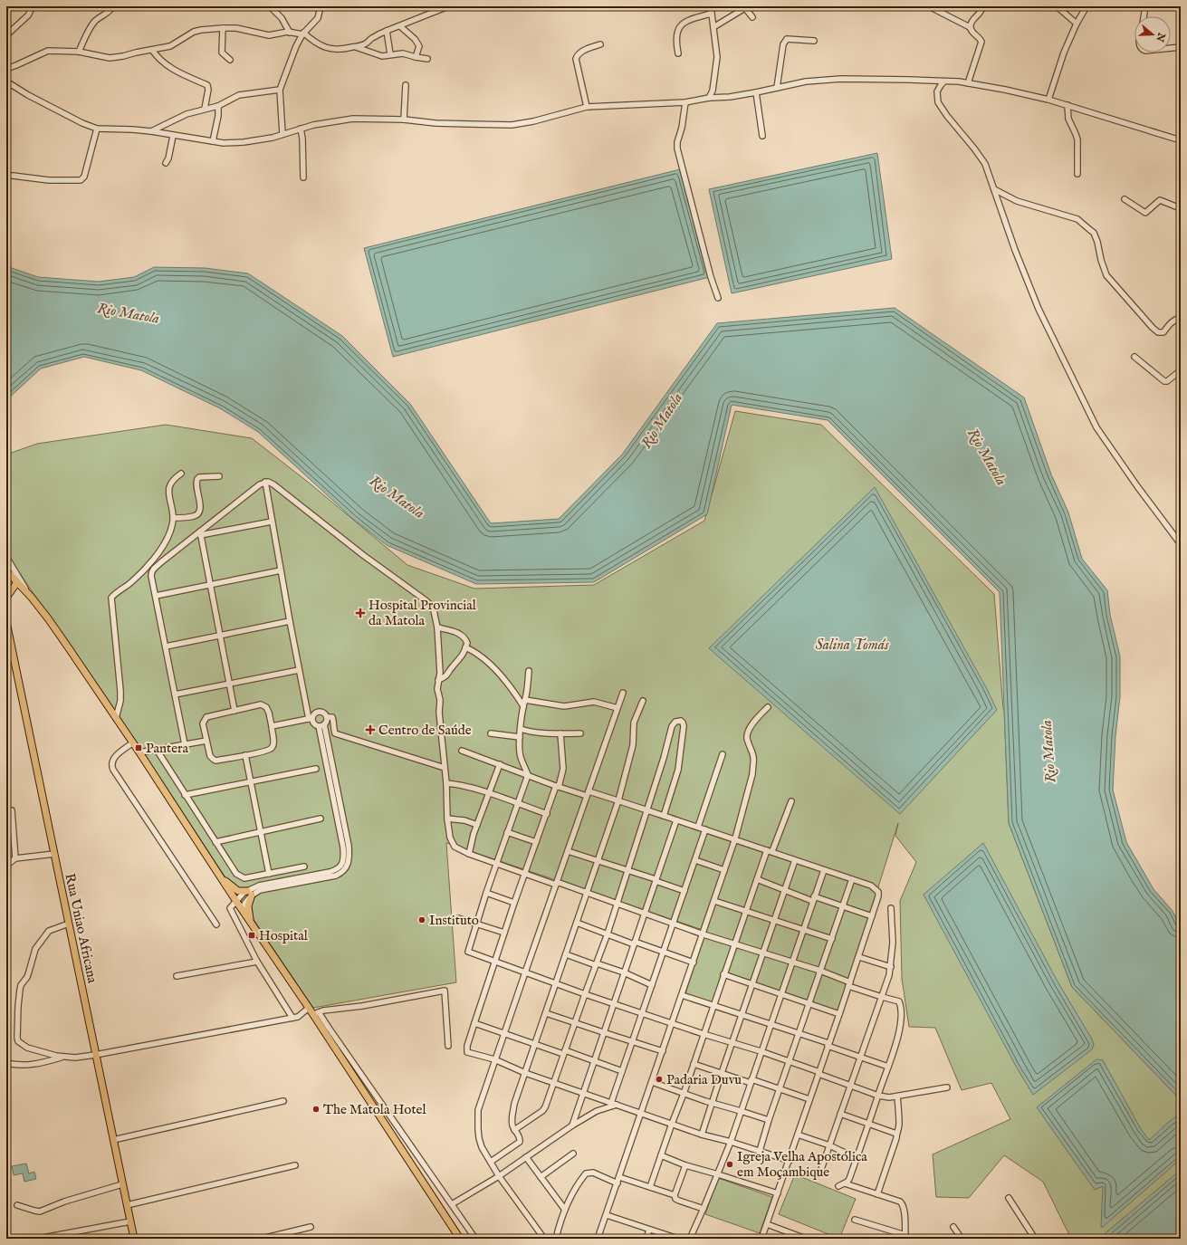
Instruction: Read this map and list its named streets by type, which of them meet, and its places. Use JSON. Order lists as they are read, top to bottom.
{
  "streets": {
    "main road": ["Rua Uniao Africana"]
  },
  "water": ["Rio Matola", "Salina Tomás"],
  "places": {
    "health": ["Hospital Provincial da Matola", "Centro de Saúde"],
    "transit": ["Pantera", "Hospital"],
    "other": [
      "Instituto",
      "Padaria Duvu",
      "The Matola Hotel",
      "Igreja Velha Apostólica em Moçambique"
    ]
  },
  "north": "right"
}
